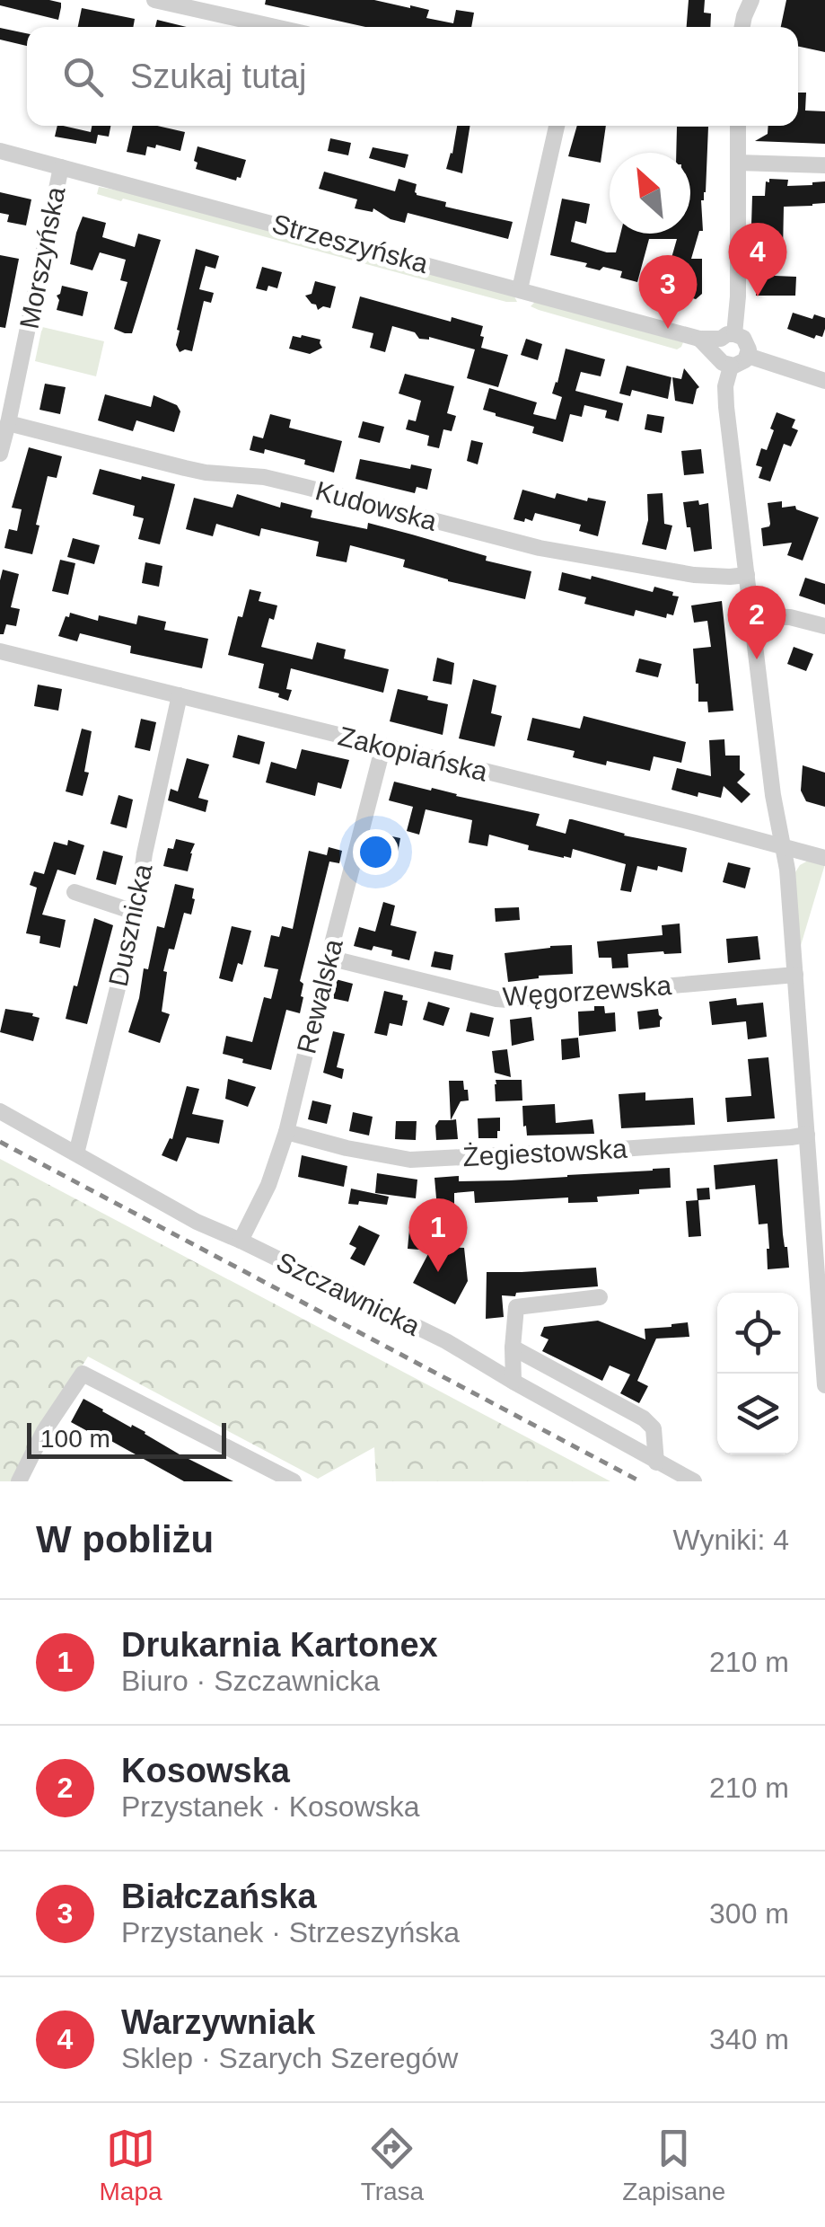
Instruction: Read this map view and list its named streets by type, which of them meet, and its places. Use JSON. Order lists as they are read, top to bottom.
{
  "streets": {
    "street": [
      "Strzeszyńska",
      "Morszyńska",
      "Kudowska",
      "Zakopiańska",
      "Dusznicka",
      "Węgorzewska",
      "Rewalska",
      "Żegiestowska",
      "Szczawnicka"
    ]
  },
  "crossings": [
    ["Strzeszyńska", "Morszyńska"],
    ["Morszyńska", "Kudowska"],
    ["Zakopiańska", "Dusznicka"],
    ["Zakopiańska", "Rewalska"],
    ["Dusznicka", "Szczawnicka"],
    ["Węgorzewska", "Rewalska"],
    ["Rewalska", "Żegiestowska"],
    ["Rewalska", "Szczawnicka"]
  ],
  "scale_bar": "100 m",
  "north": "top left",
  "page": {
    "search": "Szukaj tutaj",
    "pins": [
      "4",
      "3",
      "2",
      "1"
    ],
    "scale": "100 m",
    "heading": ["W pobliżu", "Wyniki: 4"],
    "list": [
      {
        "mark": "1",
        "name": "Drukarnia Kartonex",
        "note": "Biuro · Szczawnicka",
        "value": "210 m"
      },
      {
        "mark": "2",
        "name": "Kosowska",
        "note": "Przystanek · Kosowska",
        "value": "210 m"
      },
      {
        "mark": "3",
        "name": "Białczańska",
        "note": "Przystanek · Strzeszyńska",
        "value": "300 m"
      },
      {
        "mark": "4",
        "name": "Warzywniak",
        "note": "Sklep · Szarych Szeregów",
        "value": "340 m"
      }
    ],
    "nav": ["Mapa", "Trasa", "Zapisane"]
  }
}
